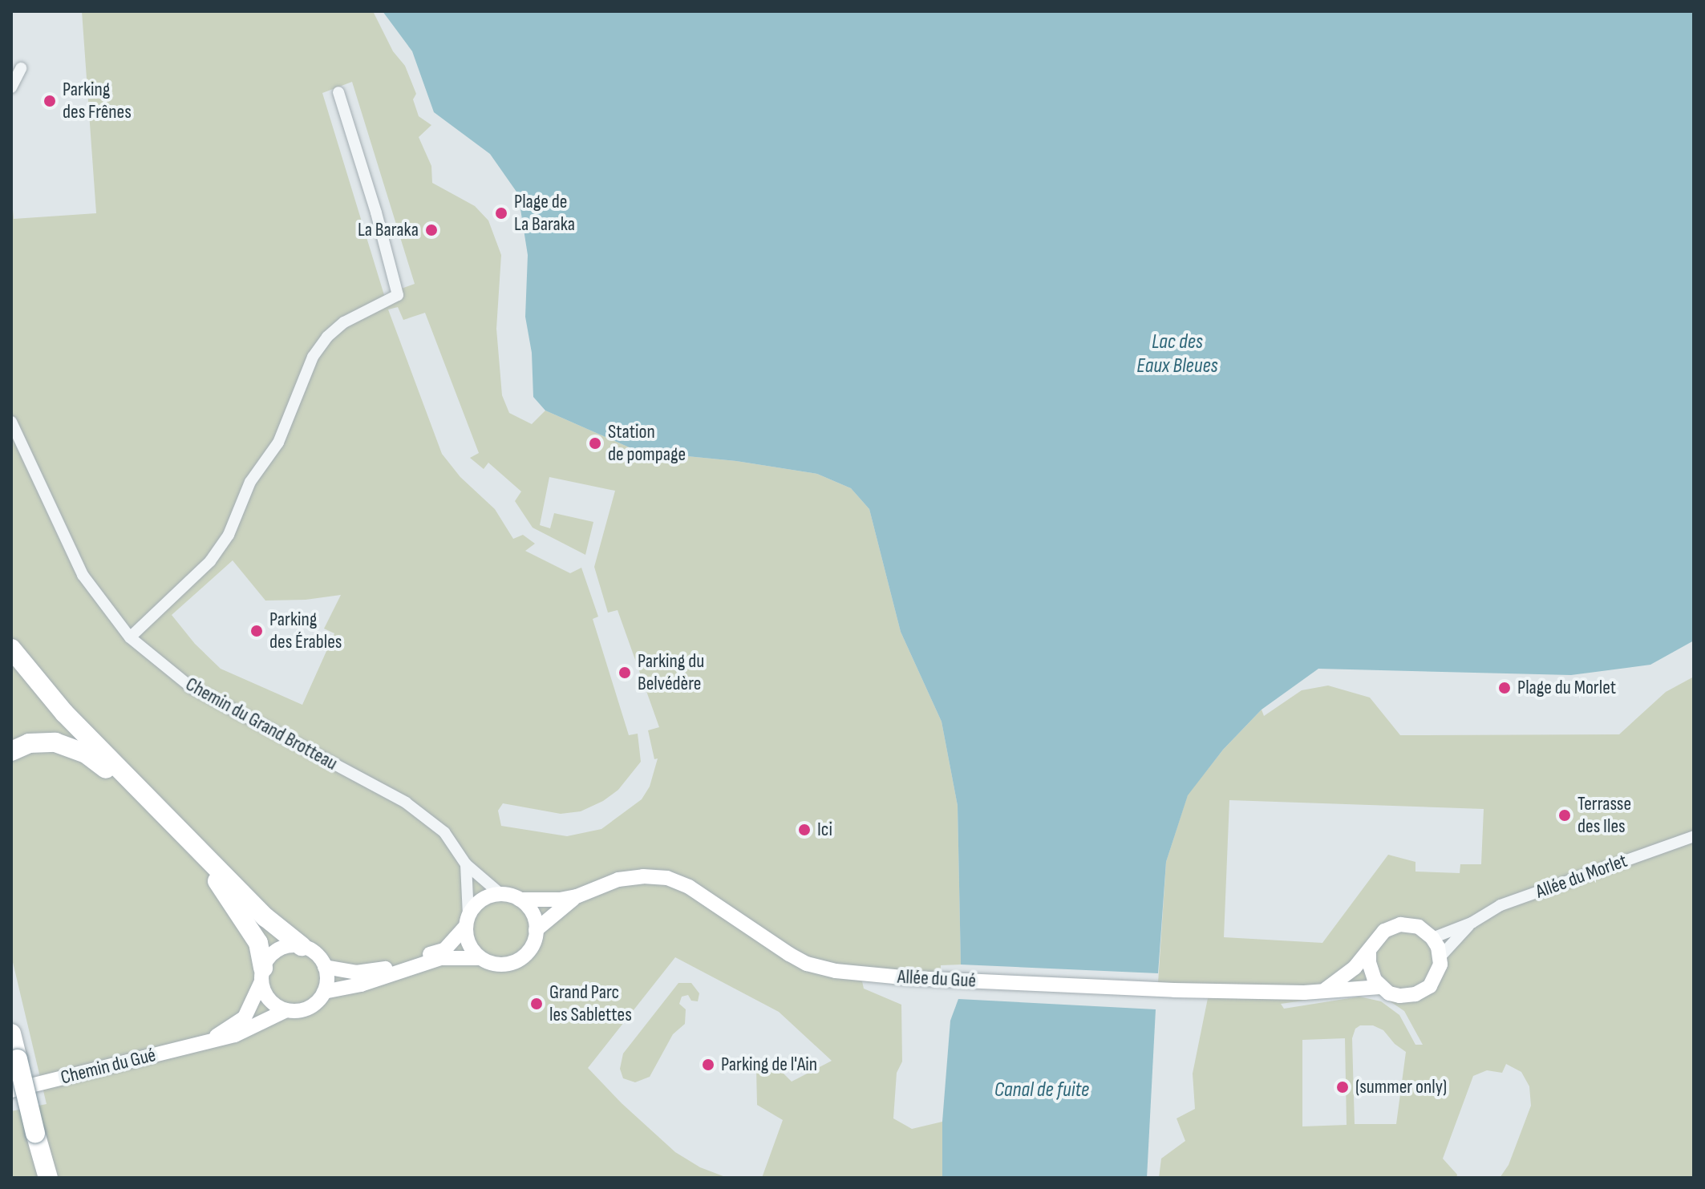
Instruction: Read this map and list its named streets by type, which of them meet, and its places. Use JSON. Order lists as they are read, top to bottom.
{
  "streets": {
    "street": [
      "Chemin du Grand Brotteau",
      "Allée du Morlet",
      "Allée du Gué",
      "Chemin du Gué"
    ]
  },
  "crossings": [
    ["Chemin du Grand Brotteau", "Allée du Gué"],
    ["Allée du Morlet", "Allée du Gué"]
  ],
  "water": ["Lac des Eaux Bleues", "Canal de fuite"],
  "places": [
    "Parking des Frênes",
    "Plage de La Baraka",
    "La Baraka",
    "Station de pompage",
    "Parking des Érables",
    "Parking du Belvédère",
    "Plage du Morlet",
    "Terrasse des Iles",
    "Ici",
    "Grand Parc les Sablettes",
    "Parking de l'Ain",
    "(summer only)"
  ]
}
